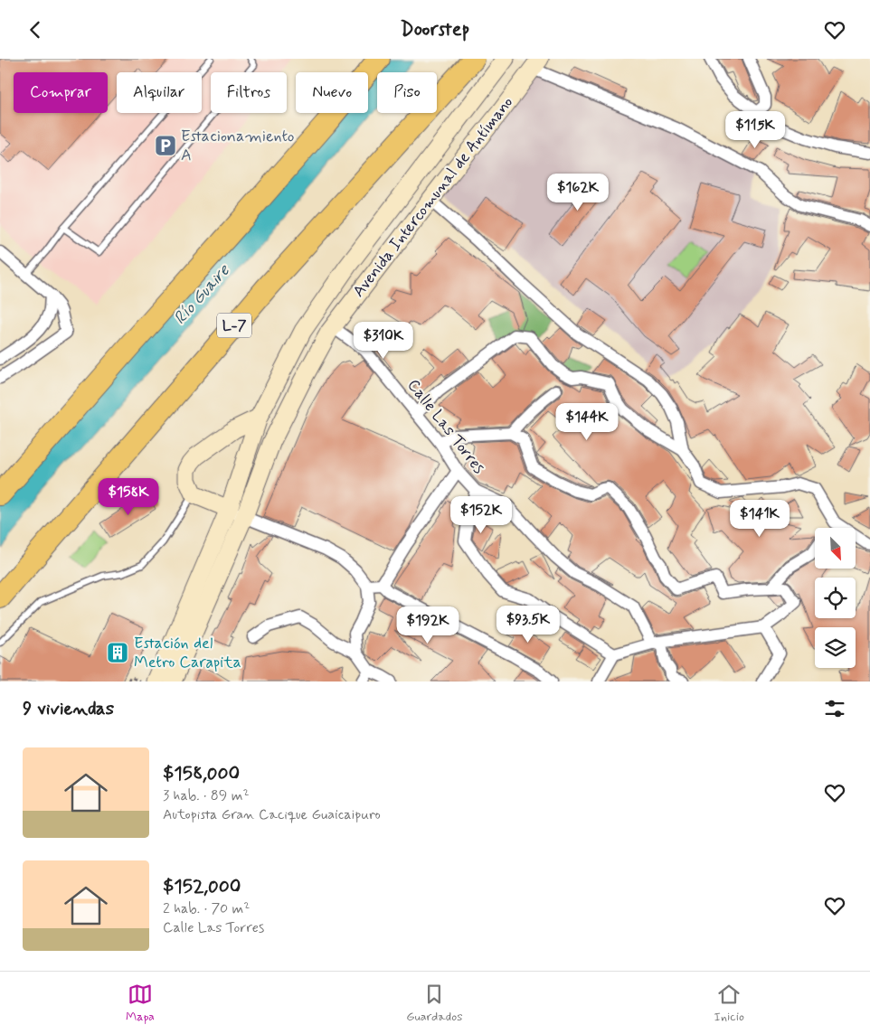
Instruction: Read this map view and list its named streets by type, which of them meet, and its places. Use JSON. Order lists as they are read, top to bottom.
{
  "streets": {
    "highway": ["L-7"],
    "main road": ["Avenida Intercomunal de Antímano"],
    "street": ["Calle Las Torres"]
  },
  "crossings": [
    ["Avenida Intercomunal de Antímano", "Calle Las Torres"]
  ],
  "water": ["Río Guaire"],
  "places": {
    "parking": ["Estacionamiento A"],
    "building": ["Estación del Metro Carapita"]
  },
  "north": "bottom right",
  "page": {
    "header": "Doorstep",
    "chip": [
      "Comprar",
      "Alquilar",
      "Filtros",
      "Nuevo",
      "Piso"
    ],
    "price": [
      "$115K",
      "$162K",
      "$310K",
      "$144K",
      "$158K",
      "$152K",
      "$141K",
      "$93.5K",
      "$192K"
    ],
    "heading": "9 viviendas",
    "list": [
      {
        "name": "$158,000",
        "note": "3 hab. · 89 m² · Autopista Gran Cacique Guaicaipuro"
      },
      {
        "name": "$152,000",
        "note": "2 hab. · 70 m² · Calle Las Torres"
      }
    ],
    "tabs": ["Mapa", "Guardados", "Inicio"]
  }
}
